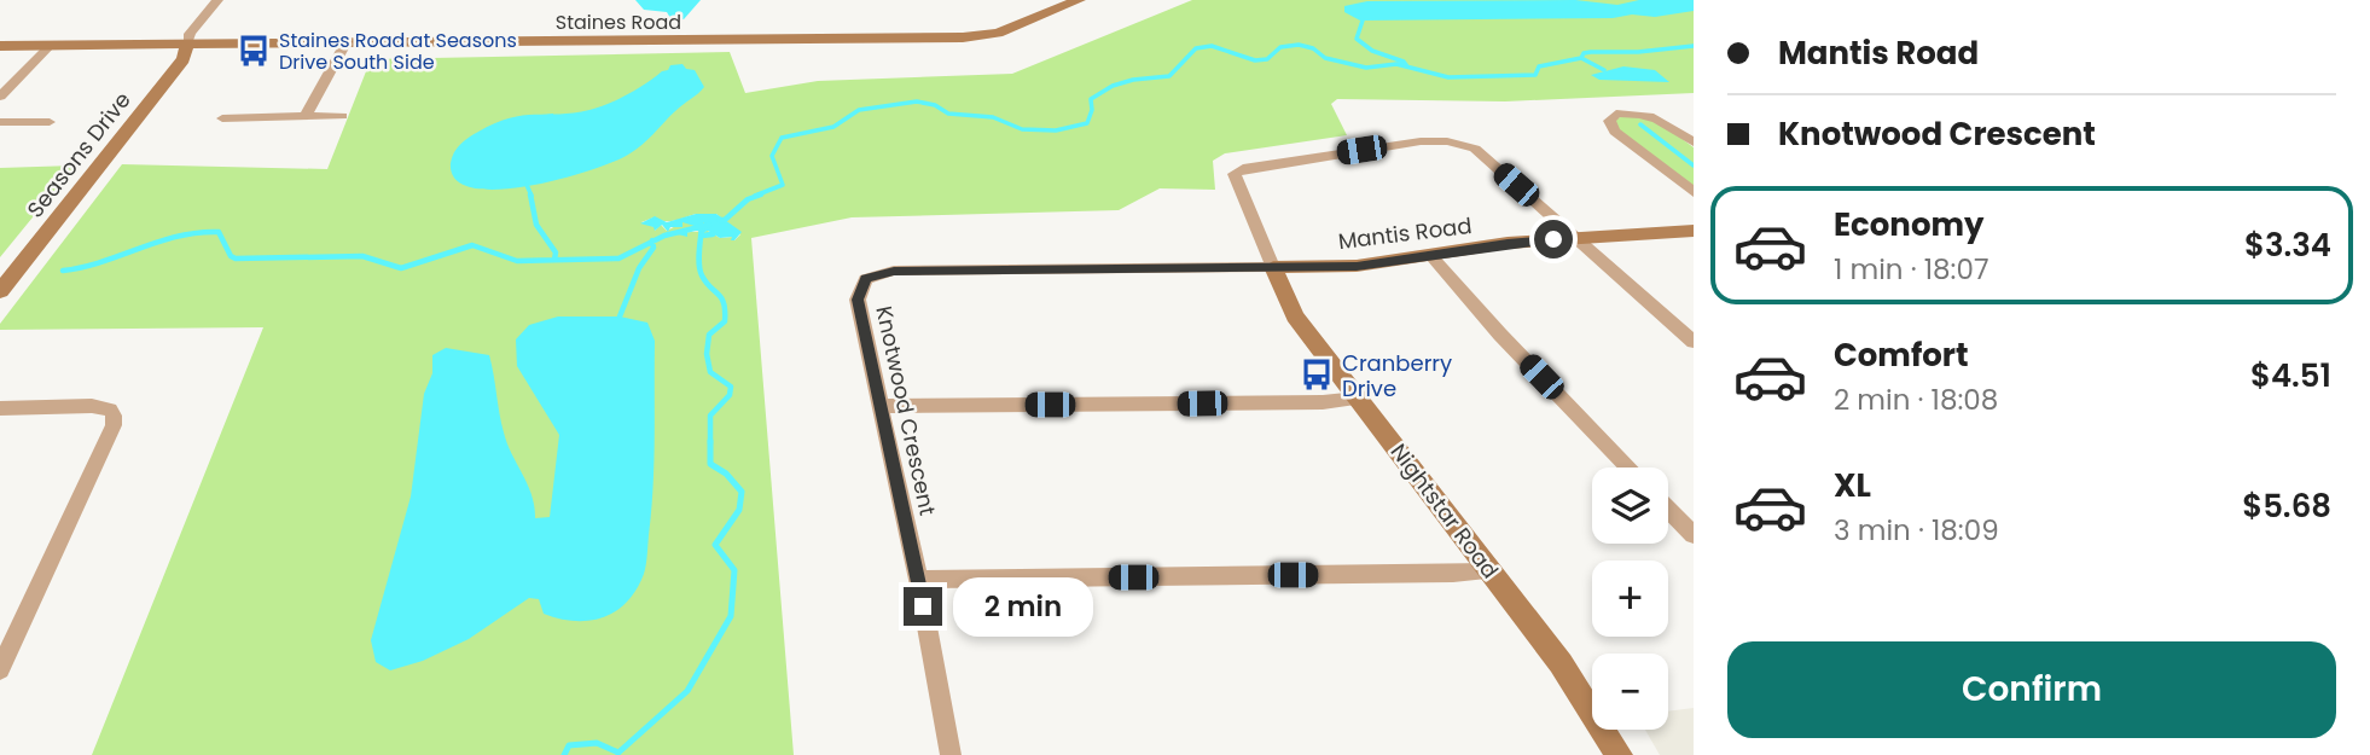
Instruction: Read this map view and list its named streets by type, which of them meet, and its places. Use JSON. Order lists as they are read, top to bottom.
{
  "streets": {
    "street": [
      "Staines Road",
      "Seasons Drive",
      "Mantis Road",
      "Knotwood Crescent",
      "Nightstar Road"
    ]
  },
  "crossings": [
    ["Staines Road", "Seasons Drive"],
    ["Mantis Road", "Knotwood Crescent"],
    ["Mantis Road", "Nightstar Road"],
    ["Knotwood Crescent", "Nightstar Road"]
  ],
  "places": {
    "bus stop": ["Staines Road at Seasons Drive South Side", "Cranberry Drive"]
  },
  "page": {
    "banner": ["Mantis Road", "Knotwood Crescent"],
    "list": [
      {
        "name": "Economy",
        "note": "1 min · 18:07",
        "value": "$3.34"
      },
      {
        "name": "Comfort",
        "note": "2 min · 18:08",
        "value": "$4.51"
      },
      {
        "name": "XL",
        "note": "3 min · 18:09",
        "value": "$5.68"
      }
    ],
    "map_buttons": ["+", "−"],
    "bubble": "2 min",
    "buttons": "Confirm"
  }
}
